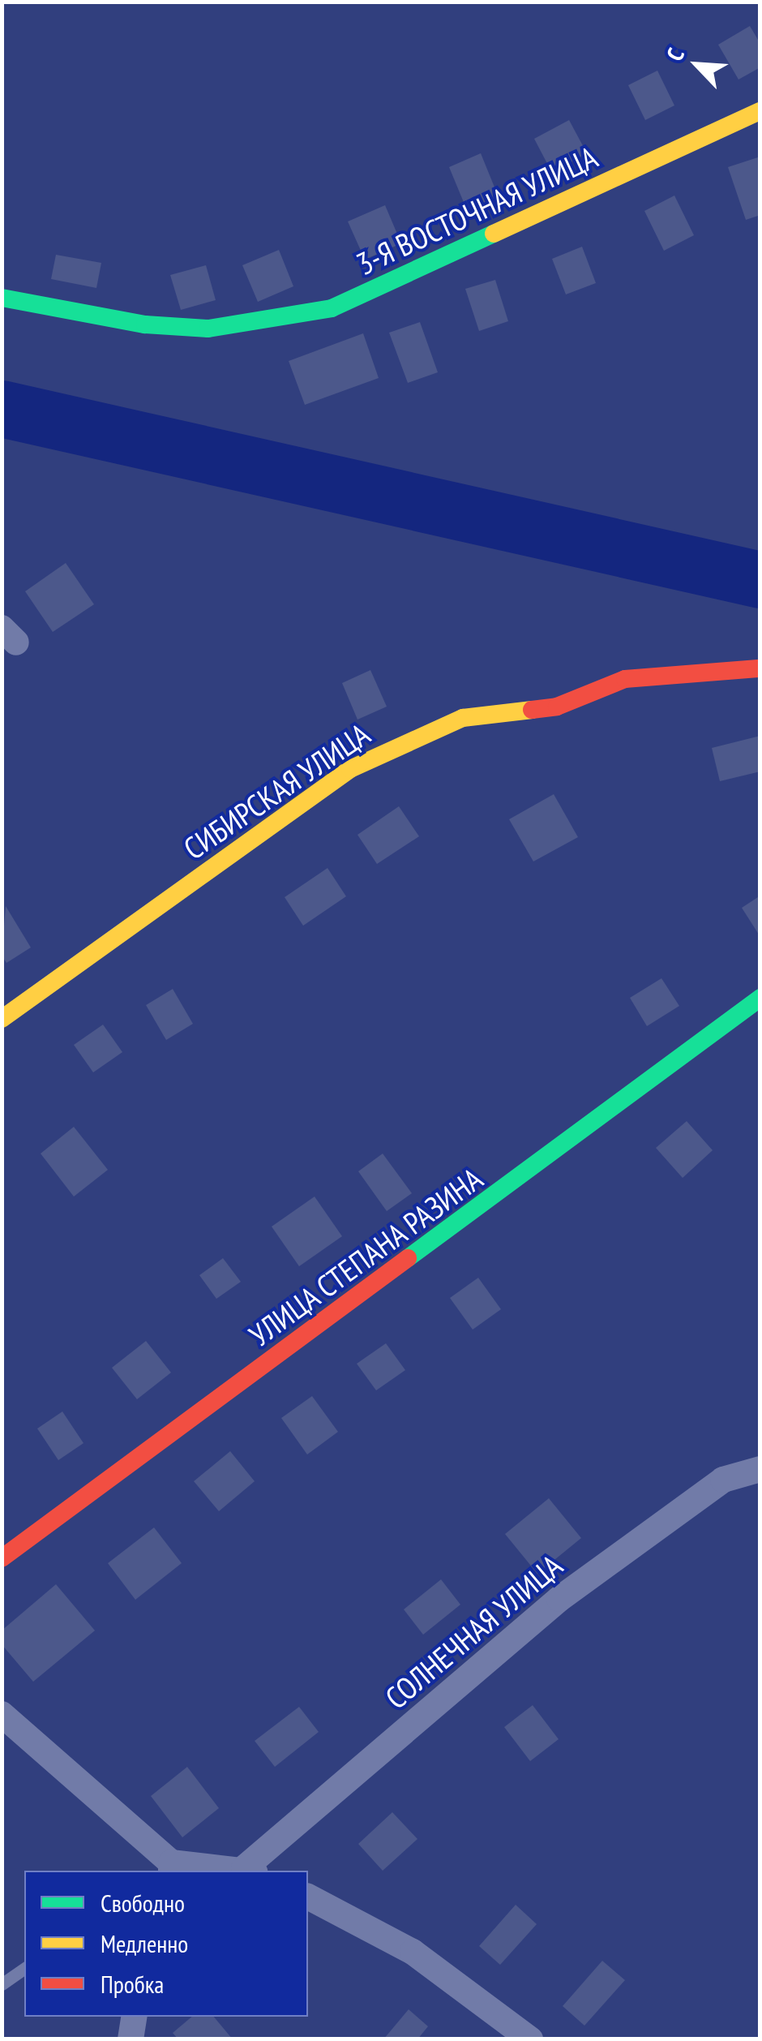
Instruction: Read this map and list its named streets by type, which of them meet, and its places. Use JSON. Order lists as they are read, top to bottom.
{
  "streets": {
    "street": [
      "3-Я ВОСТОЧНАЯ УЛИЦА",
      "СИБИРСКАЯ УЛИЦА",
      "УЛИЦА СТЕПАНА РАЗИНА",
      "СОЛНЕЧНАЯ УЛИЦА"
    ]
  },
  "legend": ["Свободно", "Медленно", "Пробка"],
  "north": "top left"
}
